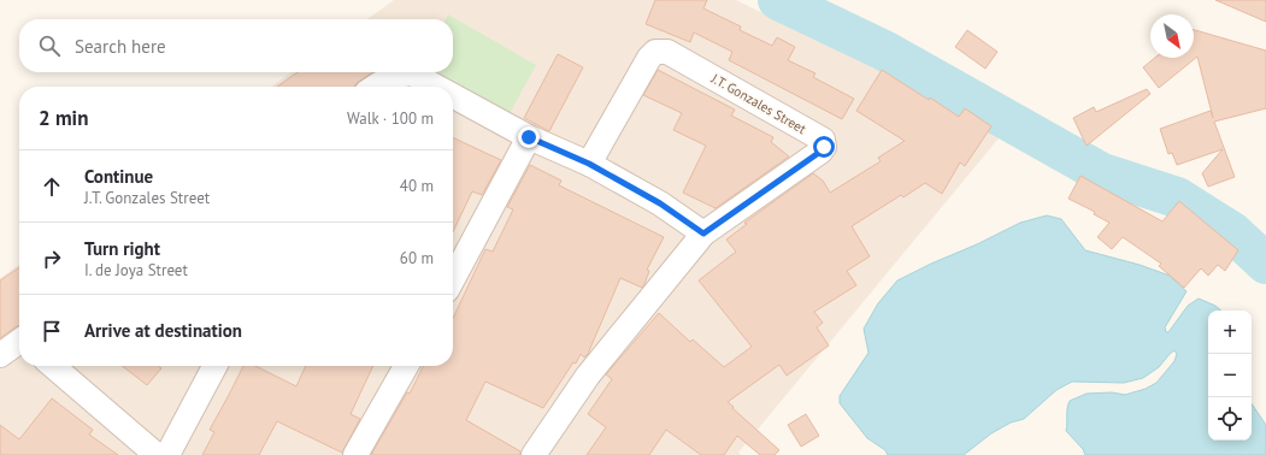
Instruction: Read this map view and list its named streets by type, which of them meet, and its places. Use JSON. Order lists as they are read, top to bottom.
{
  "streets": {
    "street": ["J.T. Gonzales Street"]
  },
  "north": "bottom right",
  "page": {
    "search": "Search here",
    "heading": ["2 min", "Walk · 100 m"],
    "list": [
      ["Continue", "J.T. Gonzales Street", "40 m"],
      ["Turn right", "I. de Joya Street", "60 m"],
      "Arrive at destination"
    ],
    "map_buttons": ["+", "−"]
  }
}
